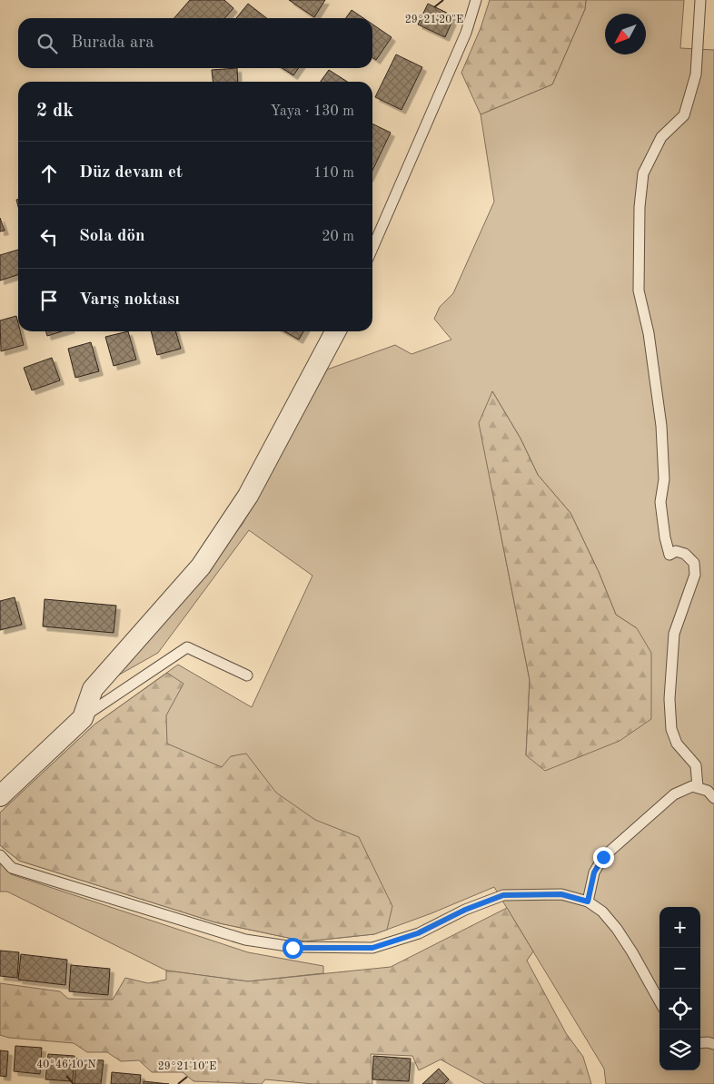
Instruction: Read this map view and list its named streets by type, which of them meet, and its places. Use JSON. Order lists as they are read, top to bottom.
{
  "north": "bottom left",
  "page": {
    "search": "Burada ara",
    "heading": ["2 dk", "Yaya · 130 m"],
    "list": [
      ["Düz devam et", "110 m"],
      ["Sola dön", "20 m"],
      "Varış noktası"
    ],
    "map_buttons": ["+", "−"]
  },
  "coordinates": ["29°21'20\"E", "40°46'10\"N", "29°21'10\"E"]
}
